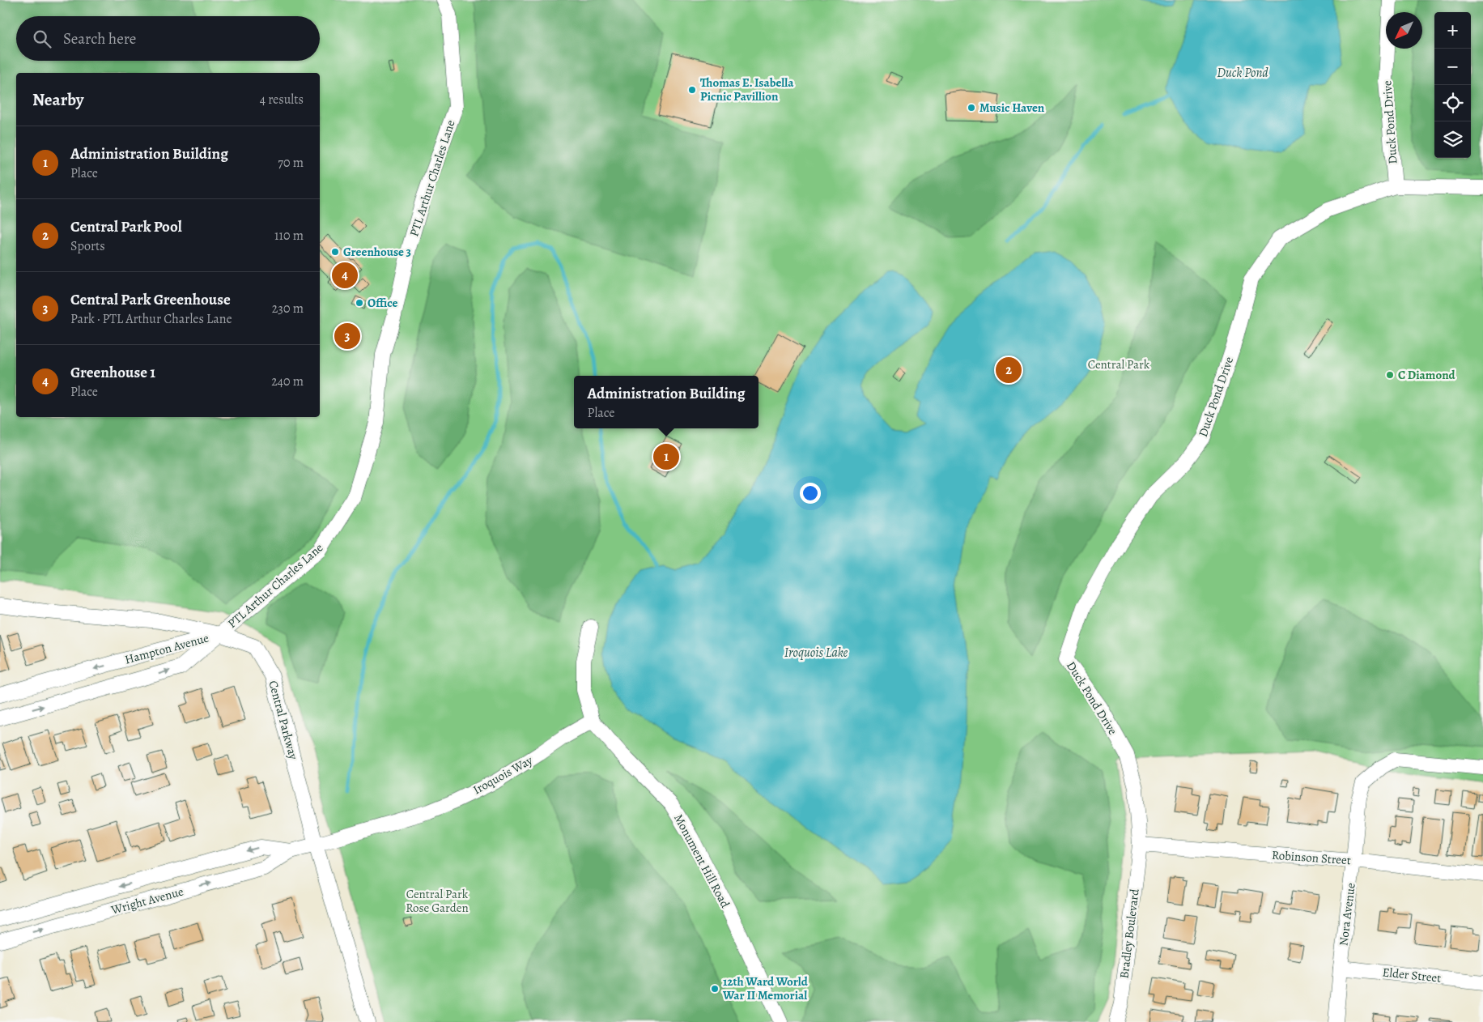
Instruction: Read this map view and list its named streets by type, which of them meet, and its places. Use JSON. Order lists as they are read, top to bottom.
{
  "streets": {
    "street": [
      "Duck Pond Drive",
      "PTL Arthur Charles Lane",
      "Hampton Avenue",
      "Central Parkway",
      "Iroquois Way",
      "Robinson Street",
      "Monument Hill Road",
      "Wright Avenue",
      "Nora Avenue",
      "Bradley Boulevard",
      "Elder Street"
    ]
  },
  "crossings": [
    ["Duck Pond Drive", "Robinson Street"],
    ["Duck Pond Drive", "Bradley Boulevard"],
    ["PTL Arthur Charles Lane", "Hampton Avenue"],
    ["PTL Arthur Charles Lane", "Central Parkway"],
    ["Hampton Avenue", "Central Parkway"],
    ["Central Parkway", "Iroquois Way"],
    ["Central Parkway", "Wright Avenue"],
    ["Iroquois Way", "Monument Hill Road"],
    ["Iroquois Way", "Wright Avenue"],
    ["Robinson Street", "Nora Avenue"],
    ["Robinson Street", "Bradley Boulevard"],
    ["Nora Avenue", "Elder Street"]
  ],
  "water": ["Duck Pond", "Iroquois Lake"],
  "parks": ["Central Park", "Central Park Rose Garden"],
  "places": [
    "Thomas E. Isabella Picnic Pavillion",
    "Music Haven",
    "Greenhouse 3",
    "Office",
    "C Diamond",
    "12th Ward World War II Memorial"
  ],
  "north": "bottom left",
  "page": {
    "map_buttons": ["+", "−"],
    "search": "Search here",
    "heading": ["Nearby", "4 results"],
    "list": [
      {
        "mark": "1",
        "name": "Administration Building",
        "note": "Place",
        "value": "70 m"
      },
      {
        "mark": "2",
        "name": "Central Park Pool",
        "note": "Sports",
        "value": "110 m"
      },
      {
        "mark": "3",
        "name": "Central Park Greenhouse",
        "note": "Park · PTL Arthur Charles Lane",
        "value": "230 m"
      },
      {
        "mark": "4",
        "name": "Greenhouse 1",
        "note": "Place",
        "value": "240 m"
      }
    ],
    "pins": [
      "4",
      "3",
      "2",
      "1"
    ],
    "popup": ["Administration Building", "Place"]
  }
}
